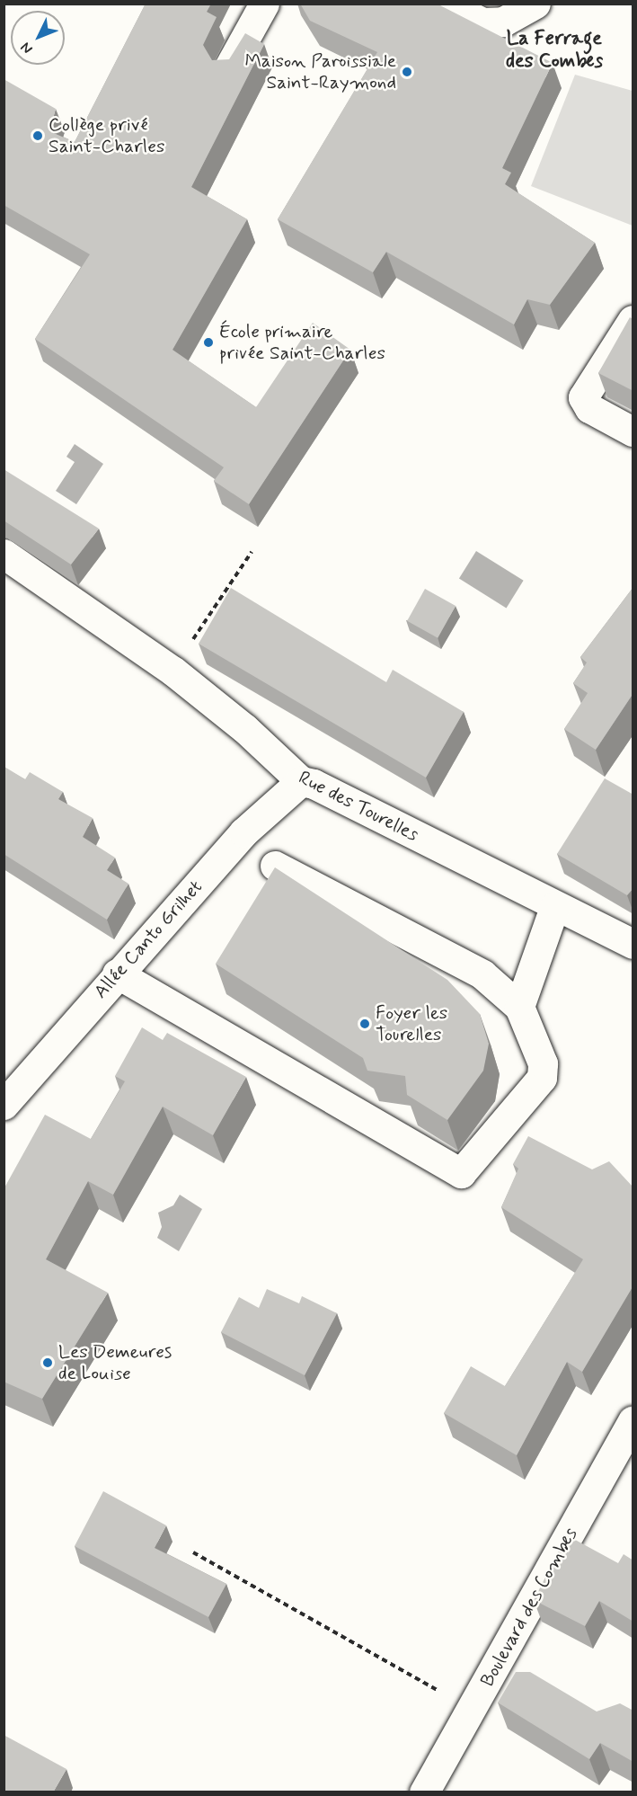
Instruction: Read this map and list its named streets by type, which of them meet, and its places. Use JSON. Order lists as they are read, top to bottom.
{
  "streets": {
    "street": ["Rue des Tourelles", "Allée Canto Grilhet", "Boulevard des Combes"]
  },
  "crossings": [
    ["Rue des Tourelles", "Allée Canto Grilhet"]
  ],
  "districts": ["La Ferrage des Combes"],
  "places": [
    "Maison Paroissiale Saint-Raymond",
    "Collège privé Saint-Charles",
    "École primaire privée Saint-Charles",
    "Foyer les Tourelles",
    "Les Demeures de Louise"
  ],
  "north": "bottom left"
}
